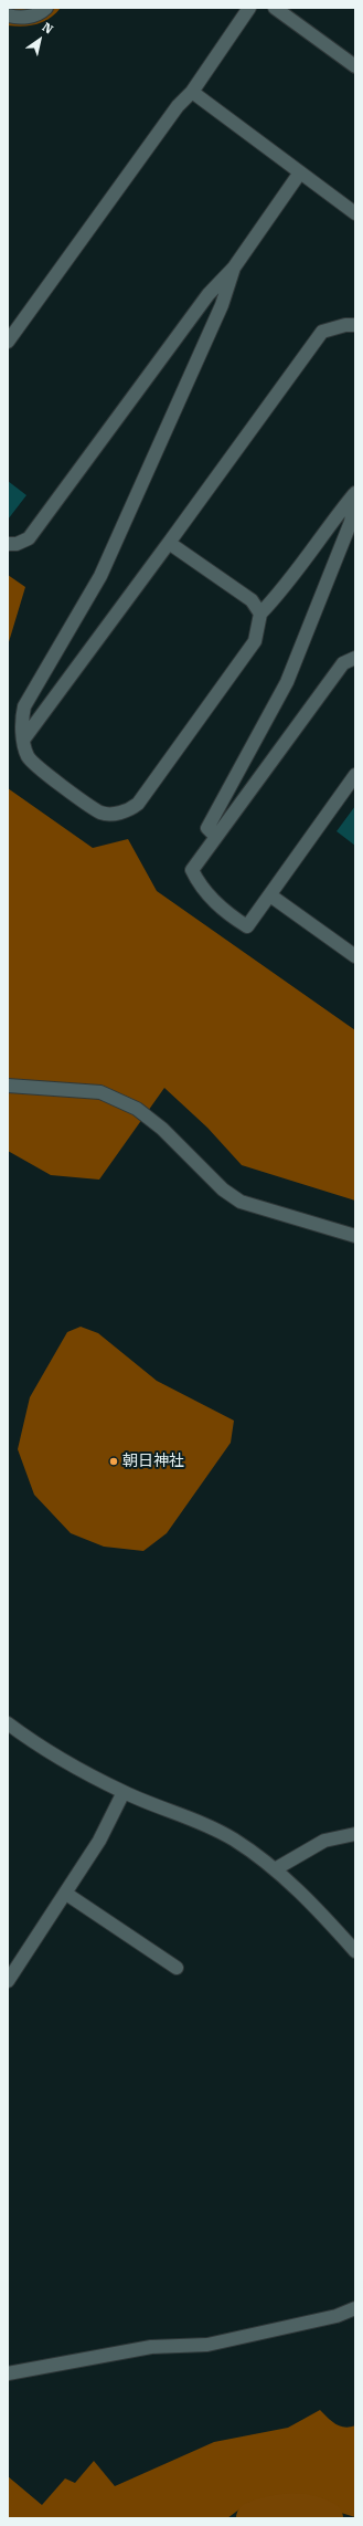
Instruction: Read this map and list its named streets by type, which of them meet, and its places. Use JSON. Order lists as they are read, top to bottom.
{
  "places": ["朝日神社"],
  "north": "top right"
}
